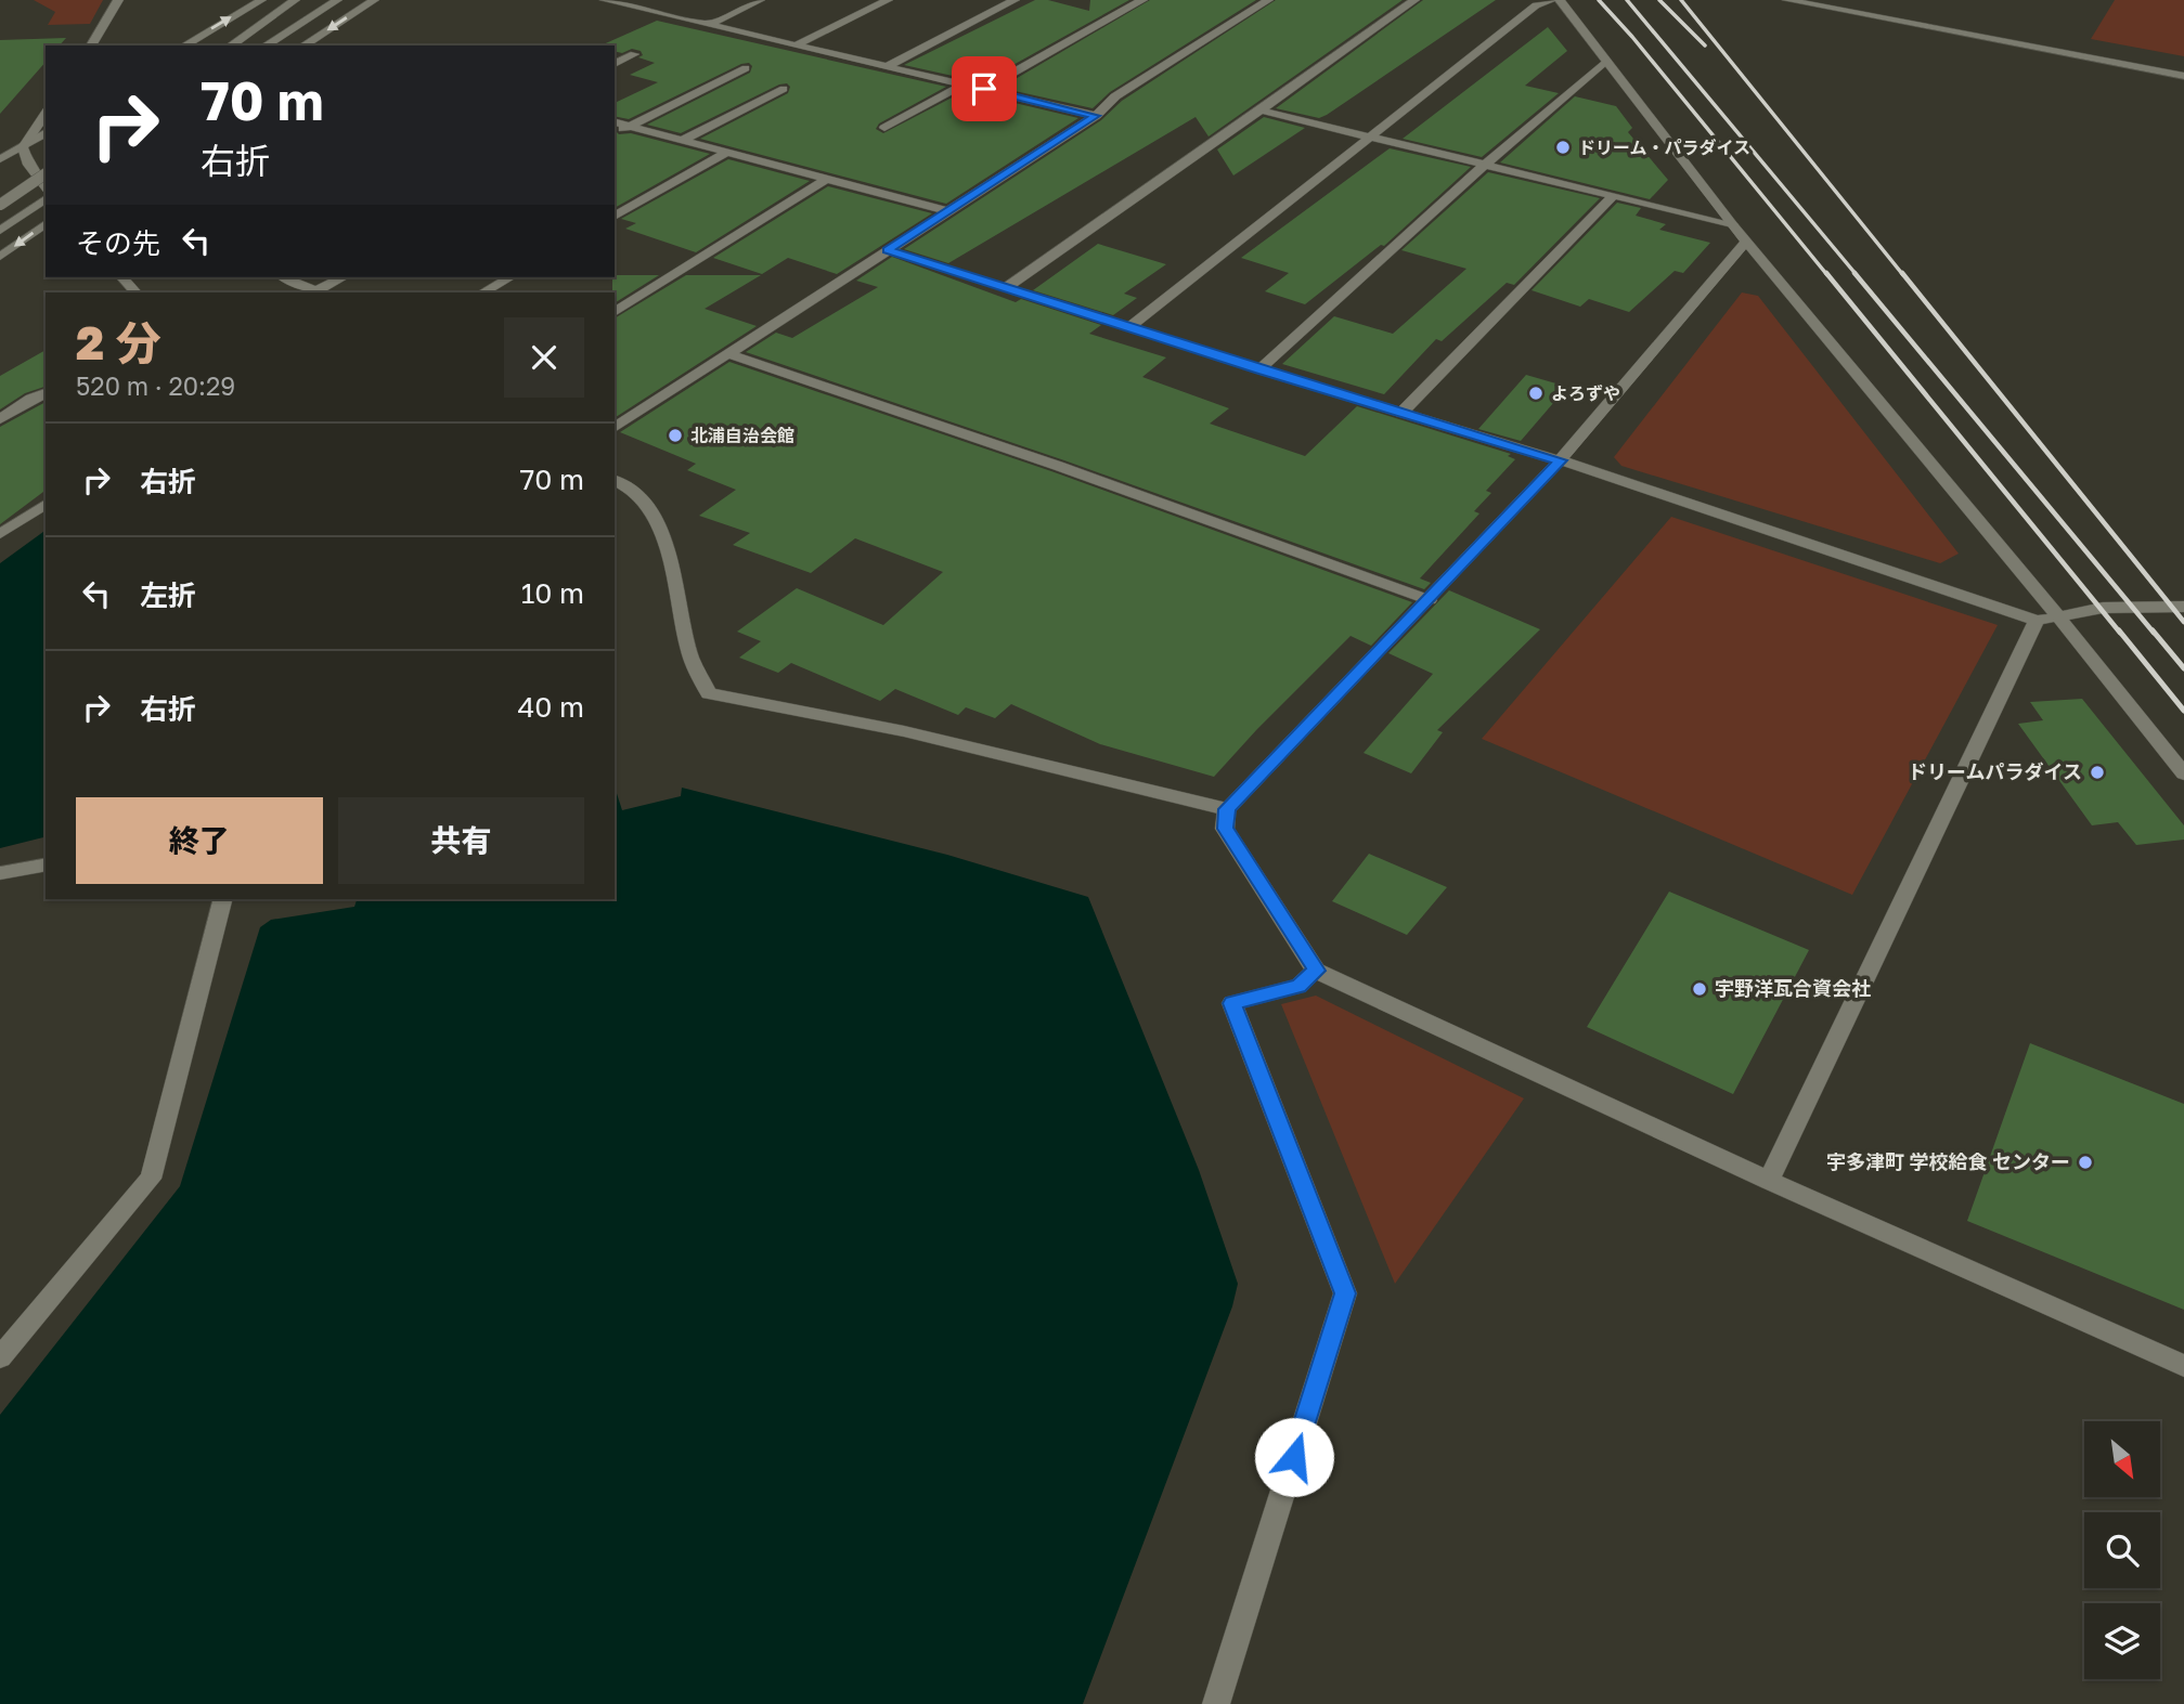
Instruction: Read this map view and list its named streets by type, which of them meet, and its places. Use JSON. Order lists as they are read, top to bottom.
{
  "places": [
    "ドリーム・パラダイス",
    "よろずや",
    "北浦自治会館",
    "ドリームパラダイス",
    "宇野洋瓦合資会社",
    "宇多津町 学校給食 センター"
  ],
  "north": "bottom right",
  "page": {
    "turn": ["70 m", "右折"],
    "then": "その先",
    "heading": ["2 分", "520 m · 20:29"],
    "list": [
      {
        "name": "右折",
        "value": "70 m"
      },
      {
        "name": "左折",
        "value": "10 m"
      },
      {
        "name": "右折",
        "value": "40 m"
      }
    ],
    "buttons": ["終了", "共有"]
  }
}
